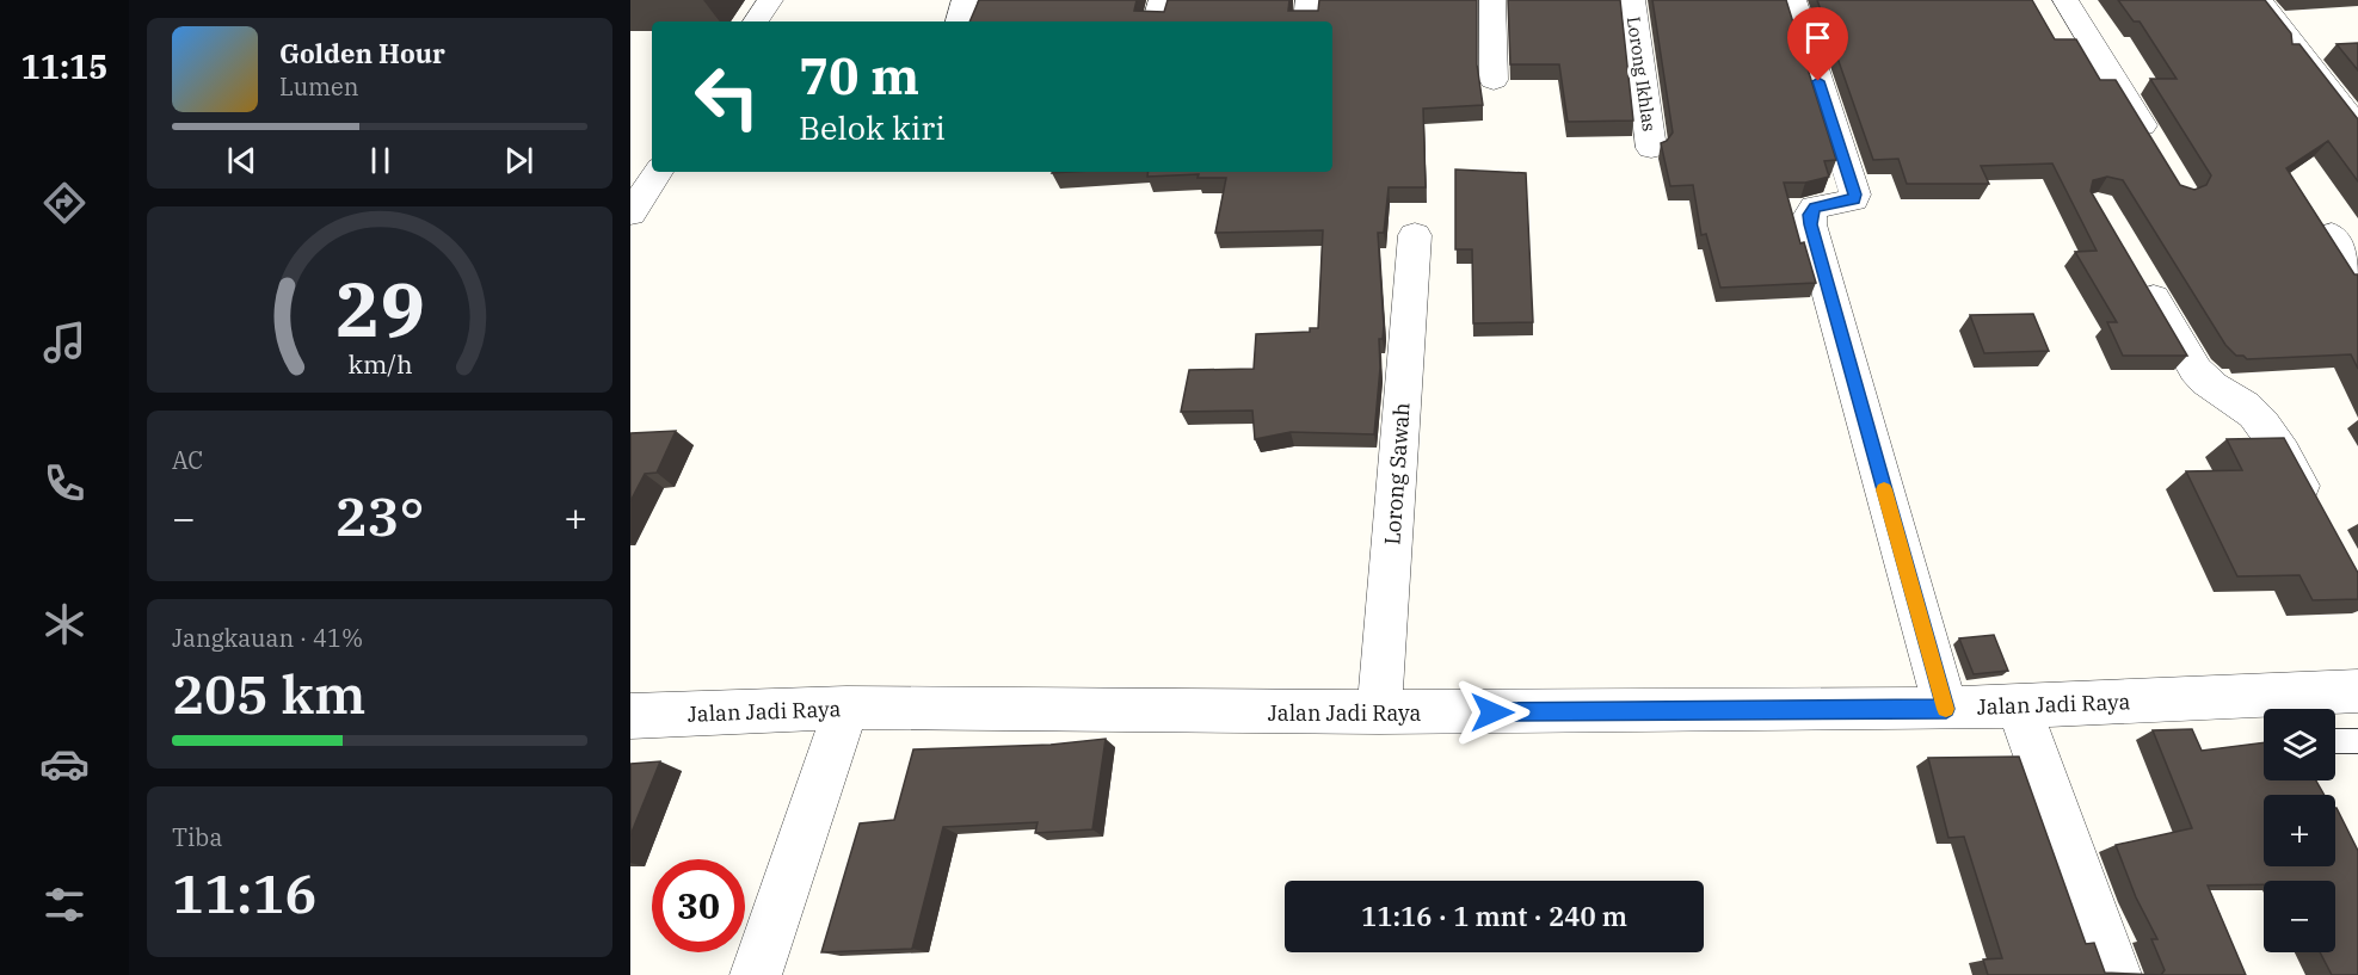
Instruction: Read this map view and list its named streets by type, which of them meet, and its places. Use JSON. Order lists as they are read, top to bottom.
{
  "streets": {
    "street": ["Lorong Ikhlas", "Lorong Sawah", "Jalan Jadi Raya"]
  },
  "crossings": [
    ["Lorong Sawah", "Jalan Jadi Raya"]
  ],
  "page": {
    "tabs": "11:15",
    "turn": ["70 m", "Belok kiri"],
    "song": ["Golden Hour", "Lumen"],
    "tile": [
      "AC",
      ["Jangkauan · 41%", "205 km"],
      ["Tiba", "11:16"]
    ],
    "heat": ["−", "23°", "+"],
    "map_buttons": ["+", "−"],
    "limit": "30",
    "trip": "11:16 · 1 mnt · 240 m",
    "gauge": ["29", "km/h"]
  }
}
